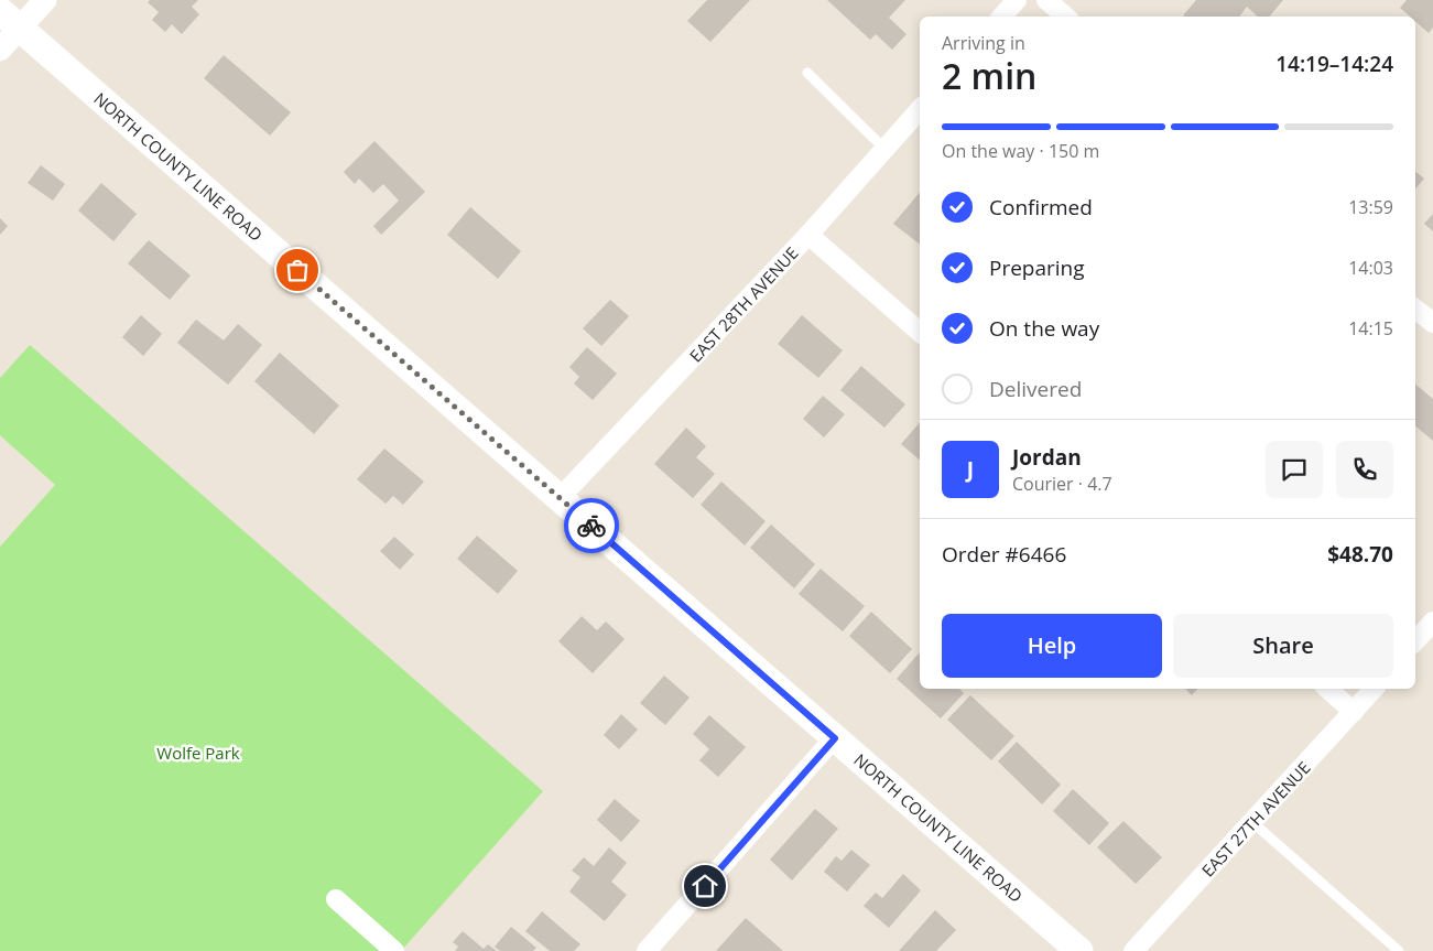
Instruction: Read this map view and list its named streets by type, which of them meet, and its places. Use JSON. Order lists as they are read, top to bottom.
{
  "streets": {
    "main road": ["NORTH COUNTY LINE ROAD"],
    "street": ["EAST 28TH AVENUE", "EAST 27TH AVENUE"]
  },
  "crossings": [
    ["NORTH COUNTY LINE ROAD", "EAST 28TH AVENUE"]
  ],
  "parks": ["Wolfe Park"],
  "page": {
    "heading": ["2 min", "Arriving in", "14:19–14:24"],
    "panel": [
      "Jordan",
      "Courier · 4.7",
      "Order #6466",
      "$48.70"
    ],
    "bar": "On the way · 150 m",
    "list": [
      ["Confirmed", "13:59"],
      ["Preparing", "14:03"],
      ["On the way", "14:15"],
      "Delivered"
    ],
    "round": "J",
    "buttons": ["Help", "Share"]
  }
}
